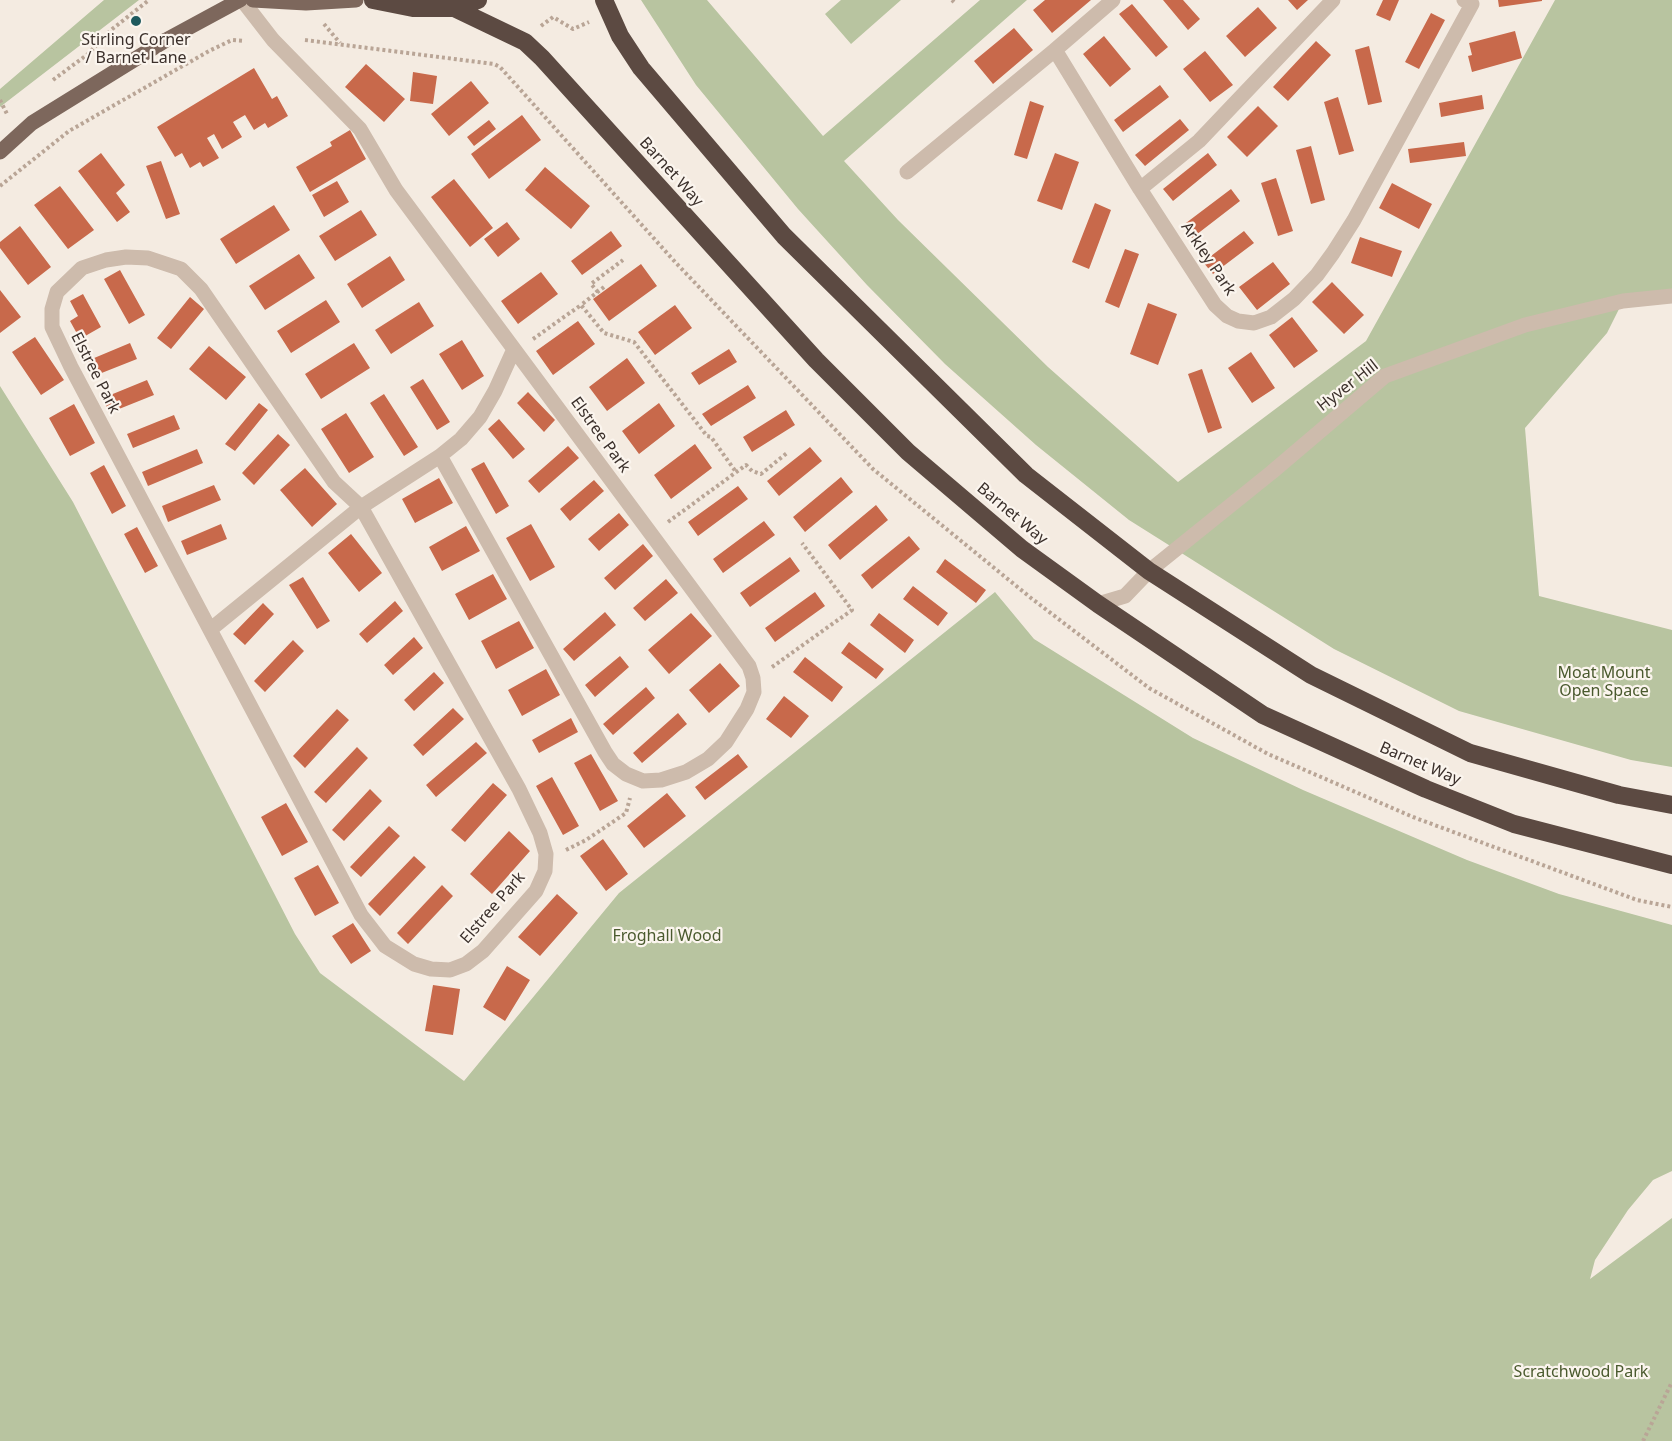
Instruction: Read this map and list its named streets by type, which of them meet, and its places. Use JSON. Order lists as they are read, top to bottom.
{
  "streets": {
    "highway": ["Barnet Way"],
    "street": ["Arkley Park", "Elstree Park", "Hyver Hill"]
  },
  "crossings": [
    ["Barnet Way", "Hyver Hill"]
  ],
  "parks": ["Moat Mount Open Space", "Froghall Wood", "Scratchwood Park"],
  "places": ["Stirling Corner / Barnet Lane"]
}
